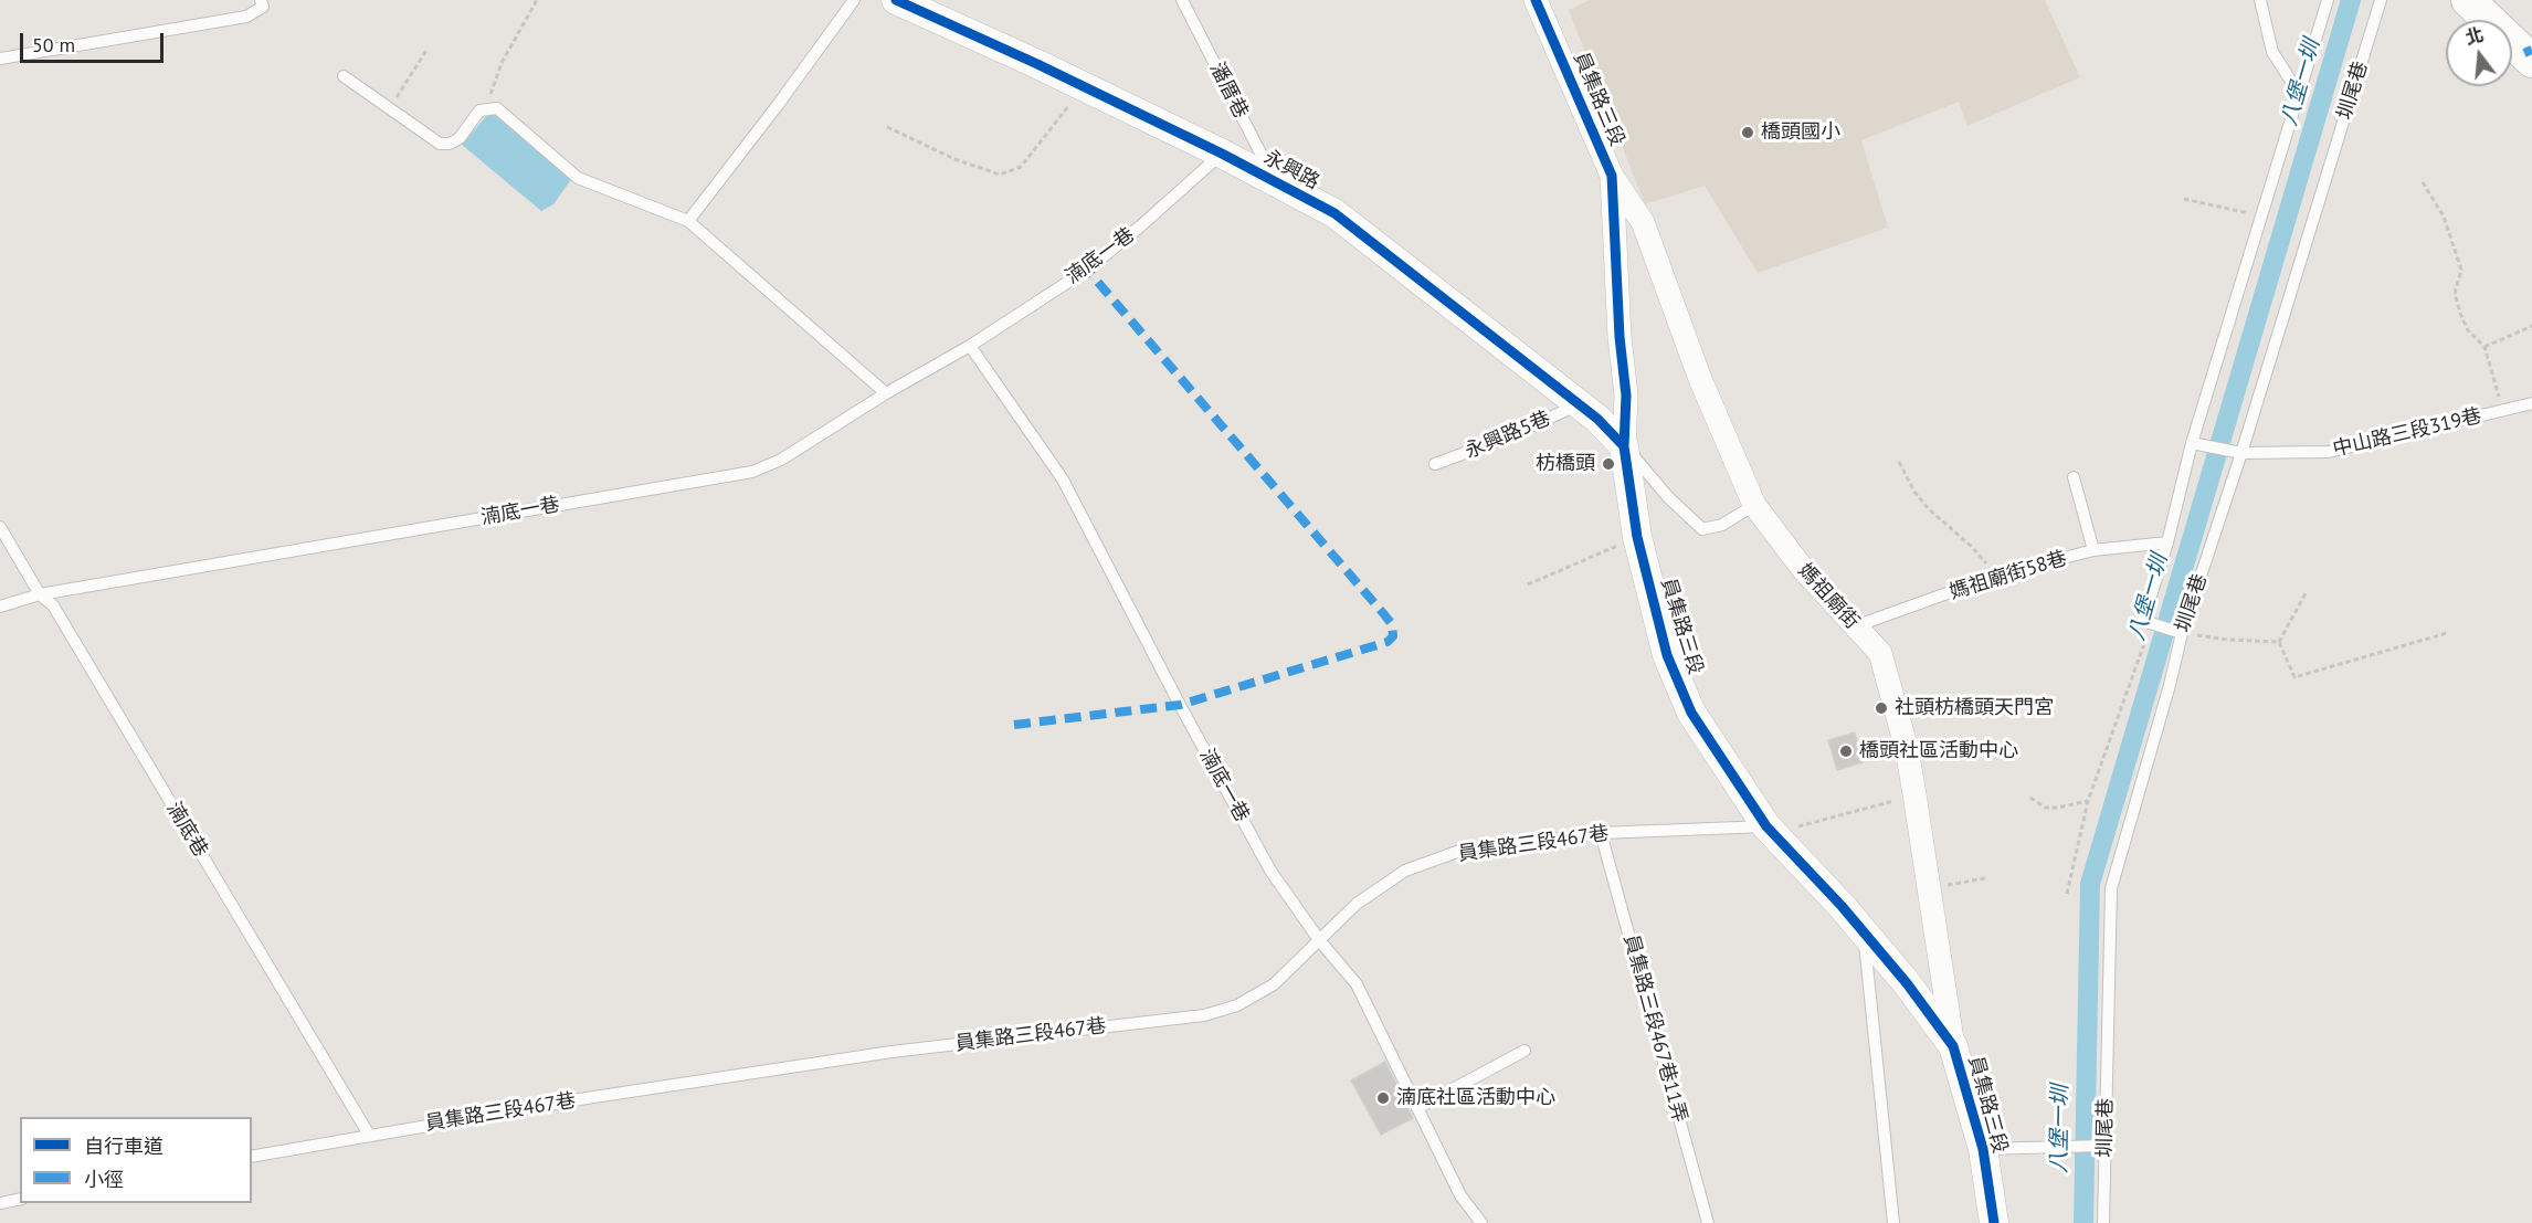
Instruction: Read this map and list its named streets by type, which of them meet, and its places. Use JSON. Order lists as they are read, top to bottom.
{
  "streets": {
    "street": ["員集路三段", "永興路", "媽祖廟街"],
    "lane": [
      "潘厝巷",
      "圳尾巷",
      "湳底一巷",
      "中山路三段319巷",
      "永興路5巷",
      "媽祖廟街58巷",
      "湳底巷",
      "員集路三段467巷",
      "員集路三段467巷11弄"
    ]
  },
  "crossings": [
    ["潘厝巷", "永興路"],
    ["圳尾巷", "中山路三段319巷"],
    ["圳尾巷", "媽祖廟街58巷"],
    ["員集路三段", "永興路"],
    ["員集路三段", "媽祖廟街"],
    ["員集路三段", "員集路三段467巷"],
    ["永興路", "湳底一巷"],
    ["永興路", "永興路5巷"],
    ["湳底一巷", "湳底巷"],
    ["湳底一巷", "員集路三段467巷"],
    ["媽祖廟街58巷", "媽祖廟街"],
    ["湳底巷", "員集路三段467巷"],
    ["員集路三段467巷", "員集路三段467巷11弄"]
  ],
  "water": ["八堡一圳"],
  "places": [
    "橋頭國小",
    "枋橋頭",
    "社頭枋橋頭天門宮",
    "橋頭社區活動中心",
    "湳底社區活動中心"
  ],
  "legend": ["自行車道", "小徑"],
  "scale_bar": "50 m",
  "north": "top"
}
